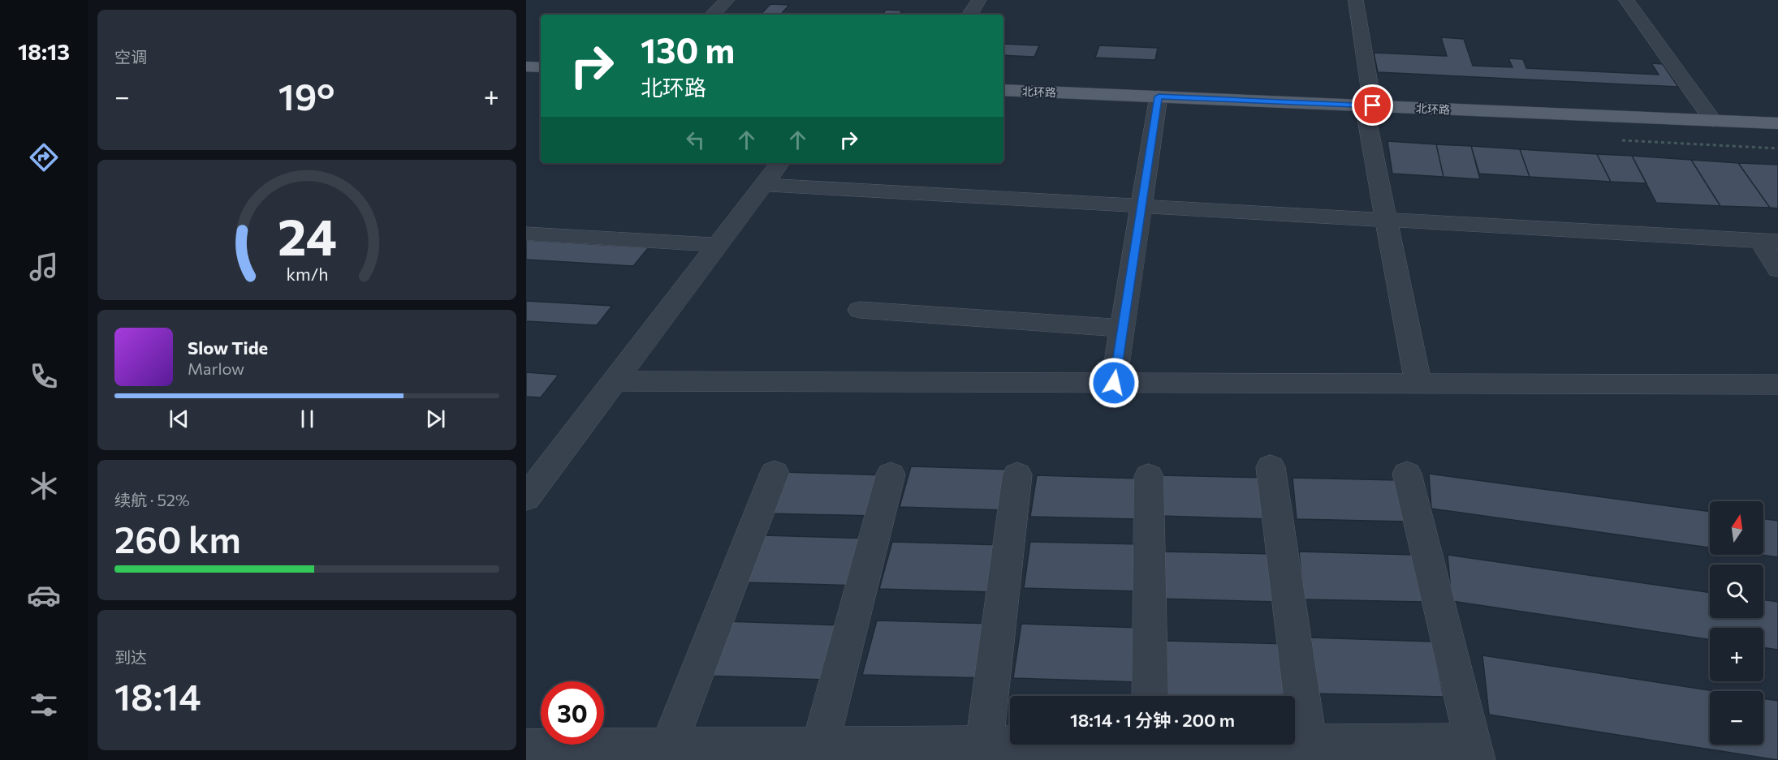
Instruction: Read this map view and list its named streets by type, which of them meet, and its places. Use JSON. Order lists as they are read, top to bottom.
{
  "streets": {
    "main road": ["北环路"]
  },
  "north": "top",
  "page": {
    "tabs": "18:13",
    "tile": [
      "空调",
      ["续航 · 52%", "260 km"],
      ["到达", "18:14"]
    ],
    "turn": ["130 m", "北环路"],
    "heat": ["−", "19°", "+"],
    "song": ["Slow Tide", "Marlow"],
    "map_buttons": ["+", "−"],
    "limit": "30",
    "trip": "18:14 · 1 分钟 · 200 m",
    "gauge": ["24", "km/h"]
  }
}
